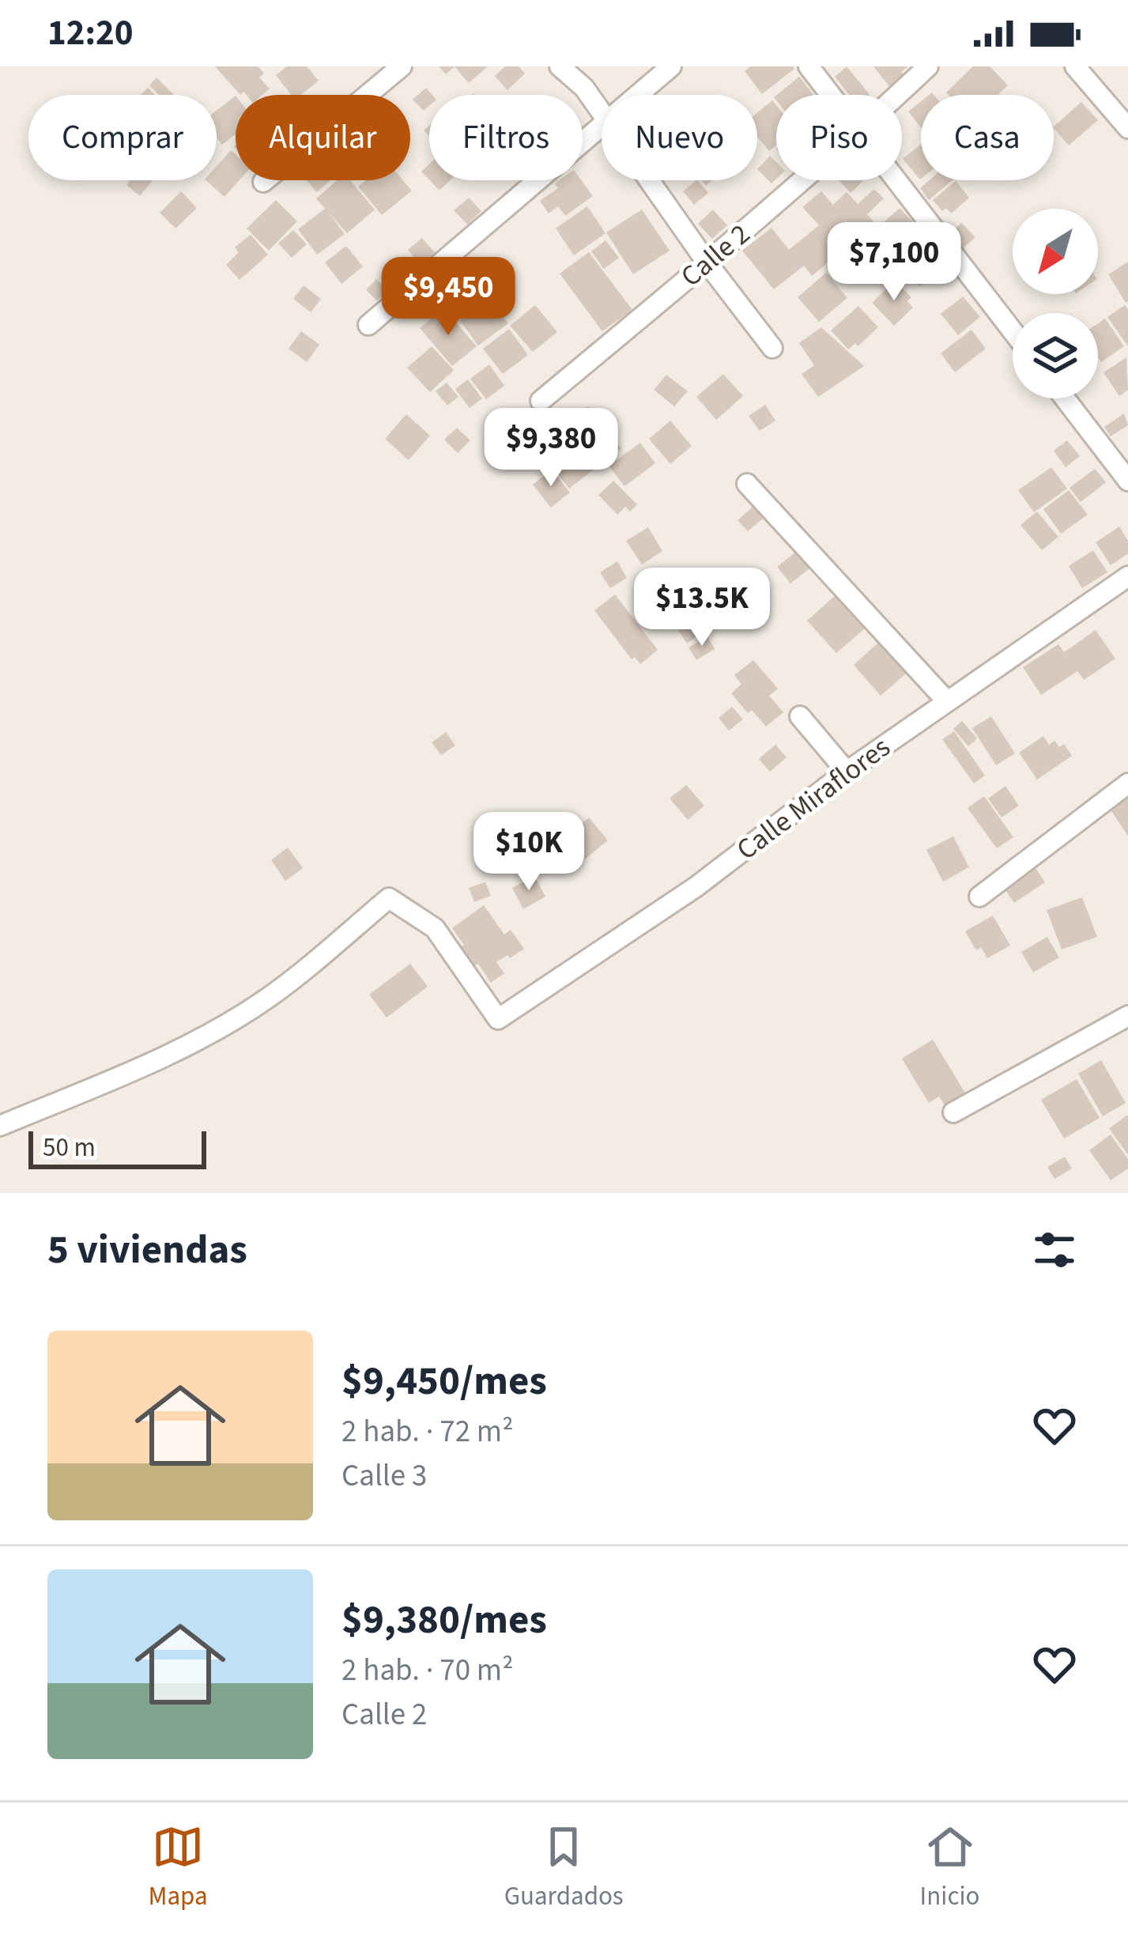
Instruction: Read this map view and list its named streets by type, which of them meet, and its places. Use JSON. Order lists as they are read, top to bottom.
{
  "streets": {
    "street": ["Calle 2", "Calle Miraflores"]
  },
  "scale_bar": "50 m",
  "north": "bottom left",
  "page": {
    "status": "12:20",
    "chip": [
      "Comprar",
      "Alquilar",
      "Filtros",
      "Nuevo",
      "Piso",
      "Casa"
    ],
    "price": [
      "$7,100",
      "$9,450",
      "$9,380",
      "$13.5K",
      "$10K"
    ],
    "scale": "50 m",
    "heading": "5 viviendas",
    "list": [
      {
        "name": "$9,450/mes",
        "note": "2 hab. · 72 m² · Calle 3"
      },
      {
        "name": "$9,380/mes",
        "note": "2 hab. · 70 m² · Calle 2"
      }
    ],
    "tabs": ["Mapa", "Guardados", "Inicio"]
  }
}
